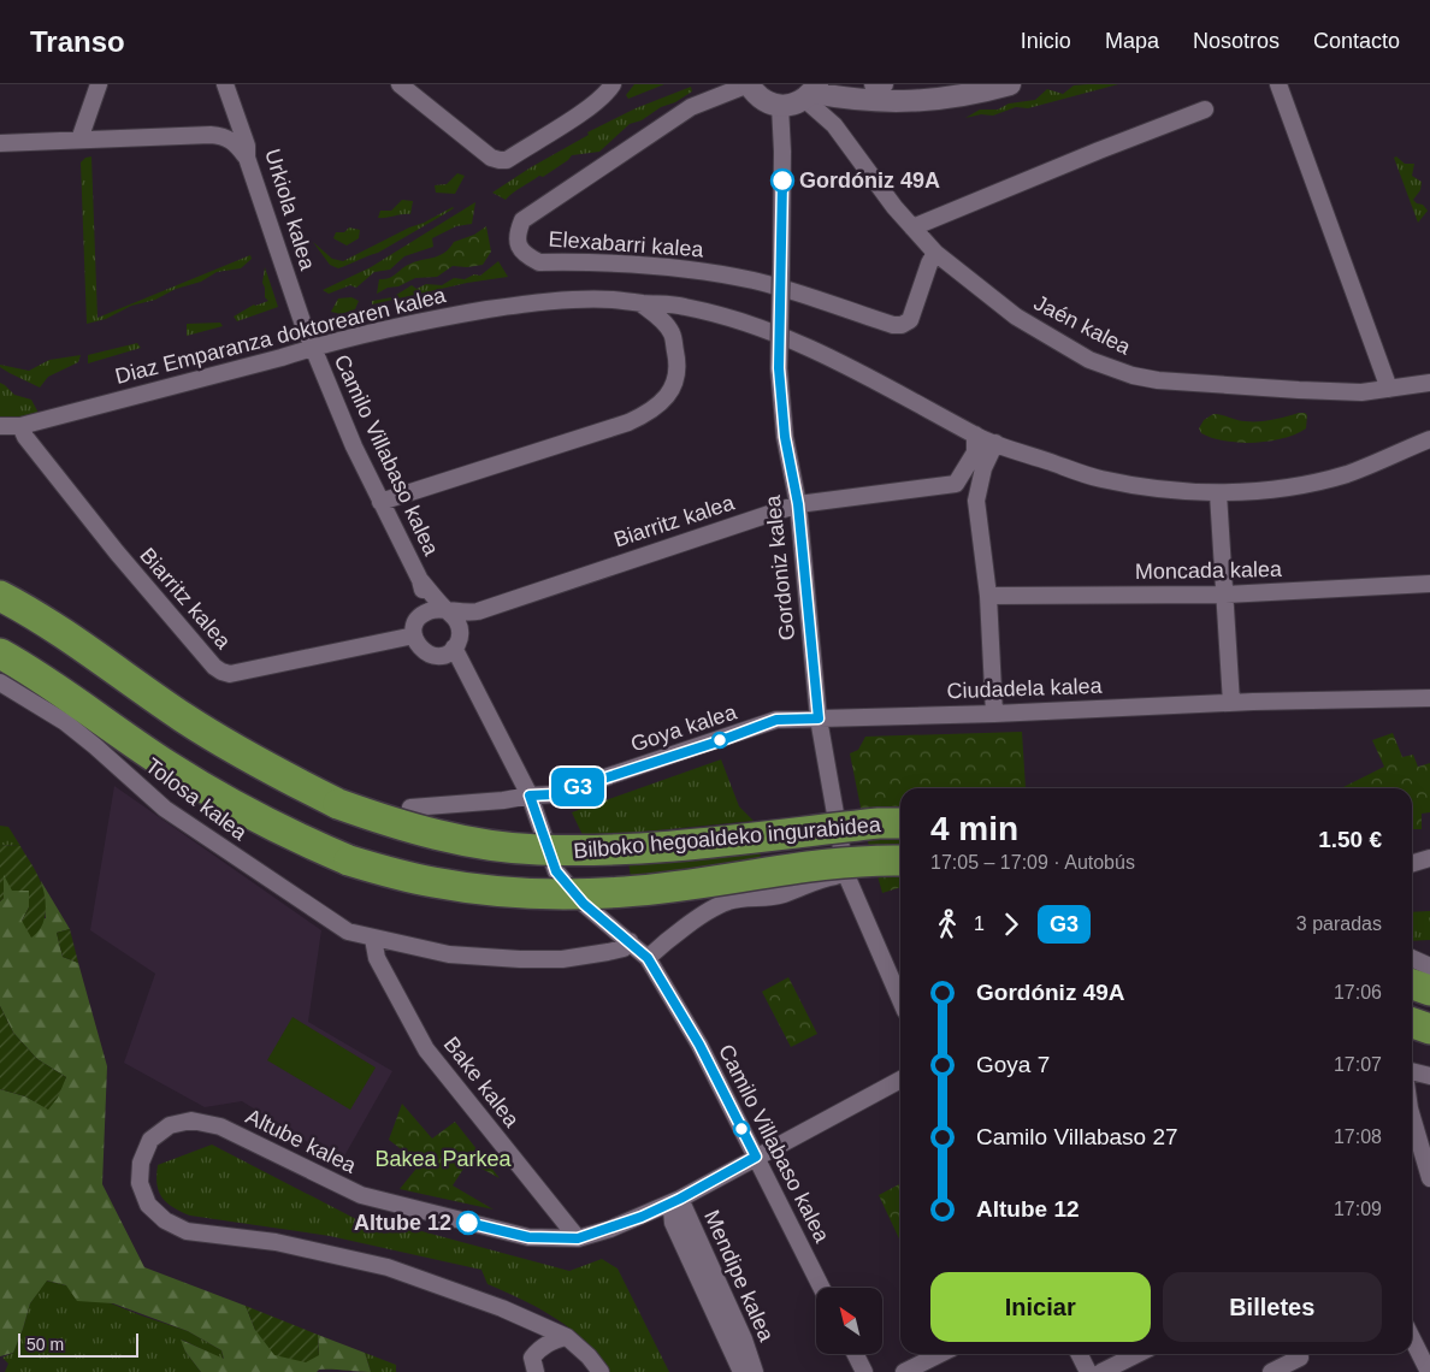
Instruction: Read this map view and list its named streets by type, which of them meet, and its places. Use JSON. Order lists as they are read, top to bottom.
{
  "streets": {
    "highway": ["Bilboko hegoaldeko ingurabidea"],
    "street": [
      "Urkiola kalea",
      "Elexabarri kalea",
      "Jaén kalea",
      "Diaz Emparanza doktorearen kalea",
      "Camilo Villabaso kalea",
      "Biarritz kalea",
      "Gordoniz kalea",
      "Moncada kalea",
      "Ciudadela kalea",
      "Goya kalea",
      "Tolosa kalea",
      "Bake kalea",
      "Altube kalea",
      "Mendipe kalea"
    ]
  },
  "crossings": [
    ["Urkiola kalea", "Diaz Emparanza doktorearen kalea"],
    ["Urkiola kalea", "Camilo Villabaso kalea"],
    ["Elexabarri kalea", "Jaén kalea"],
    ["Diaz Emparanza doktorearen kalea", "Camilo Villabaso kalea"],
    ["Diaz Emparanza doktorearen kalea", "Biarritz kalea"],
    ["Camilo Villabaso kalea", "Biarritz kalea"],
    ["Camilo Villabaso kalea", "Goya kalea"],
    ["Camilo Villabaso kalea", "Tolosa kalea"],
    ["Biarritz kalea", "Gordoniz kalea"],
    ["Gordoniz kalea", "Ciudadela kalea"],
    ["Gordoniz kalea", "Goya kalea"],
    ["Ciudadela kalea", "Goya kalea"],
    ["Tolosa kalea", "Bake kalea"],
    ["Bake kalea", "Altube kalea"],
    ["Altube kalea", "Mendipe kalea"]
  ],
  "parks": ["Bakea Parkea"],
  "places": ["Gordóniz 49A", "Altube 12"],
  "lines": ["bus line G3"],
  "scale_bar": "50 m",
  "north": "top left",
  "page": {
    "header": "Transo",
    "nav": [
      "Inicio",
      "Mapa",
      "Nosotros",
      "Contacto"
    ],
    "on_map": "G3",
    "heading": ["4 min", "17:05 – 17:09 · Autobús", "1.50 €"],
    "legs": ["1", "G3", "3 paradas"],
    "list": [
      {
        "name": "Gordóniz 49A",
        "value": "17:06"
      },
      {
        "name": "Goya 7",
        "value": "17:07"
      },
      {
        "name": "Camilo Villabaso 27",
        "value": "17:08"
      },
      {
        "name": "Altube 12",
        "value": "17:09"
      }
    ],
    "buttons": ["Iniciar", "Billetes"],
    "scale": "50 m"
  }
}
